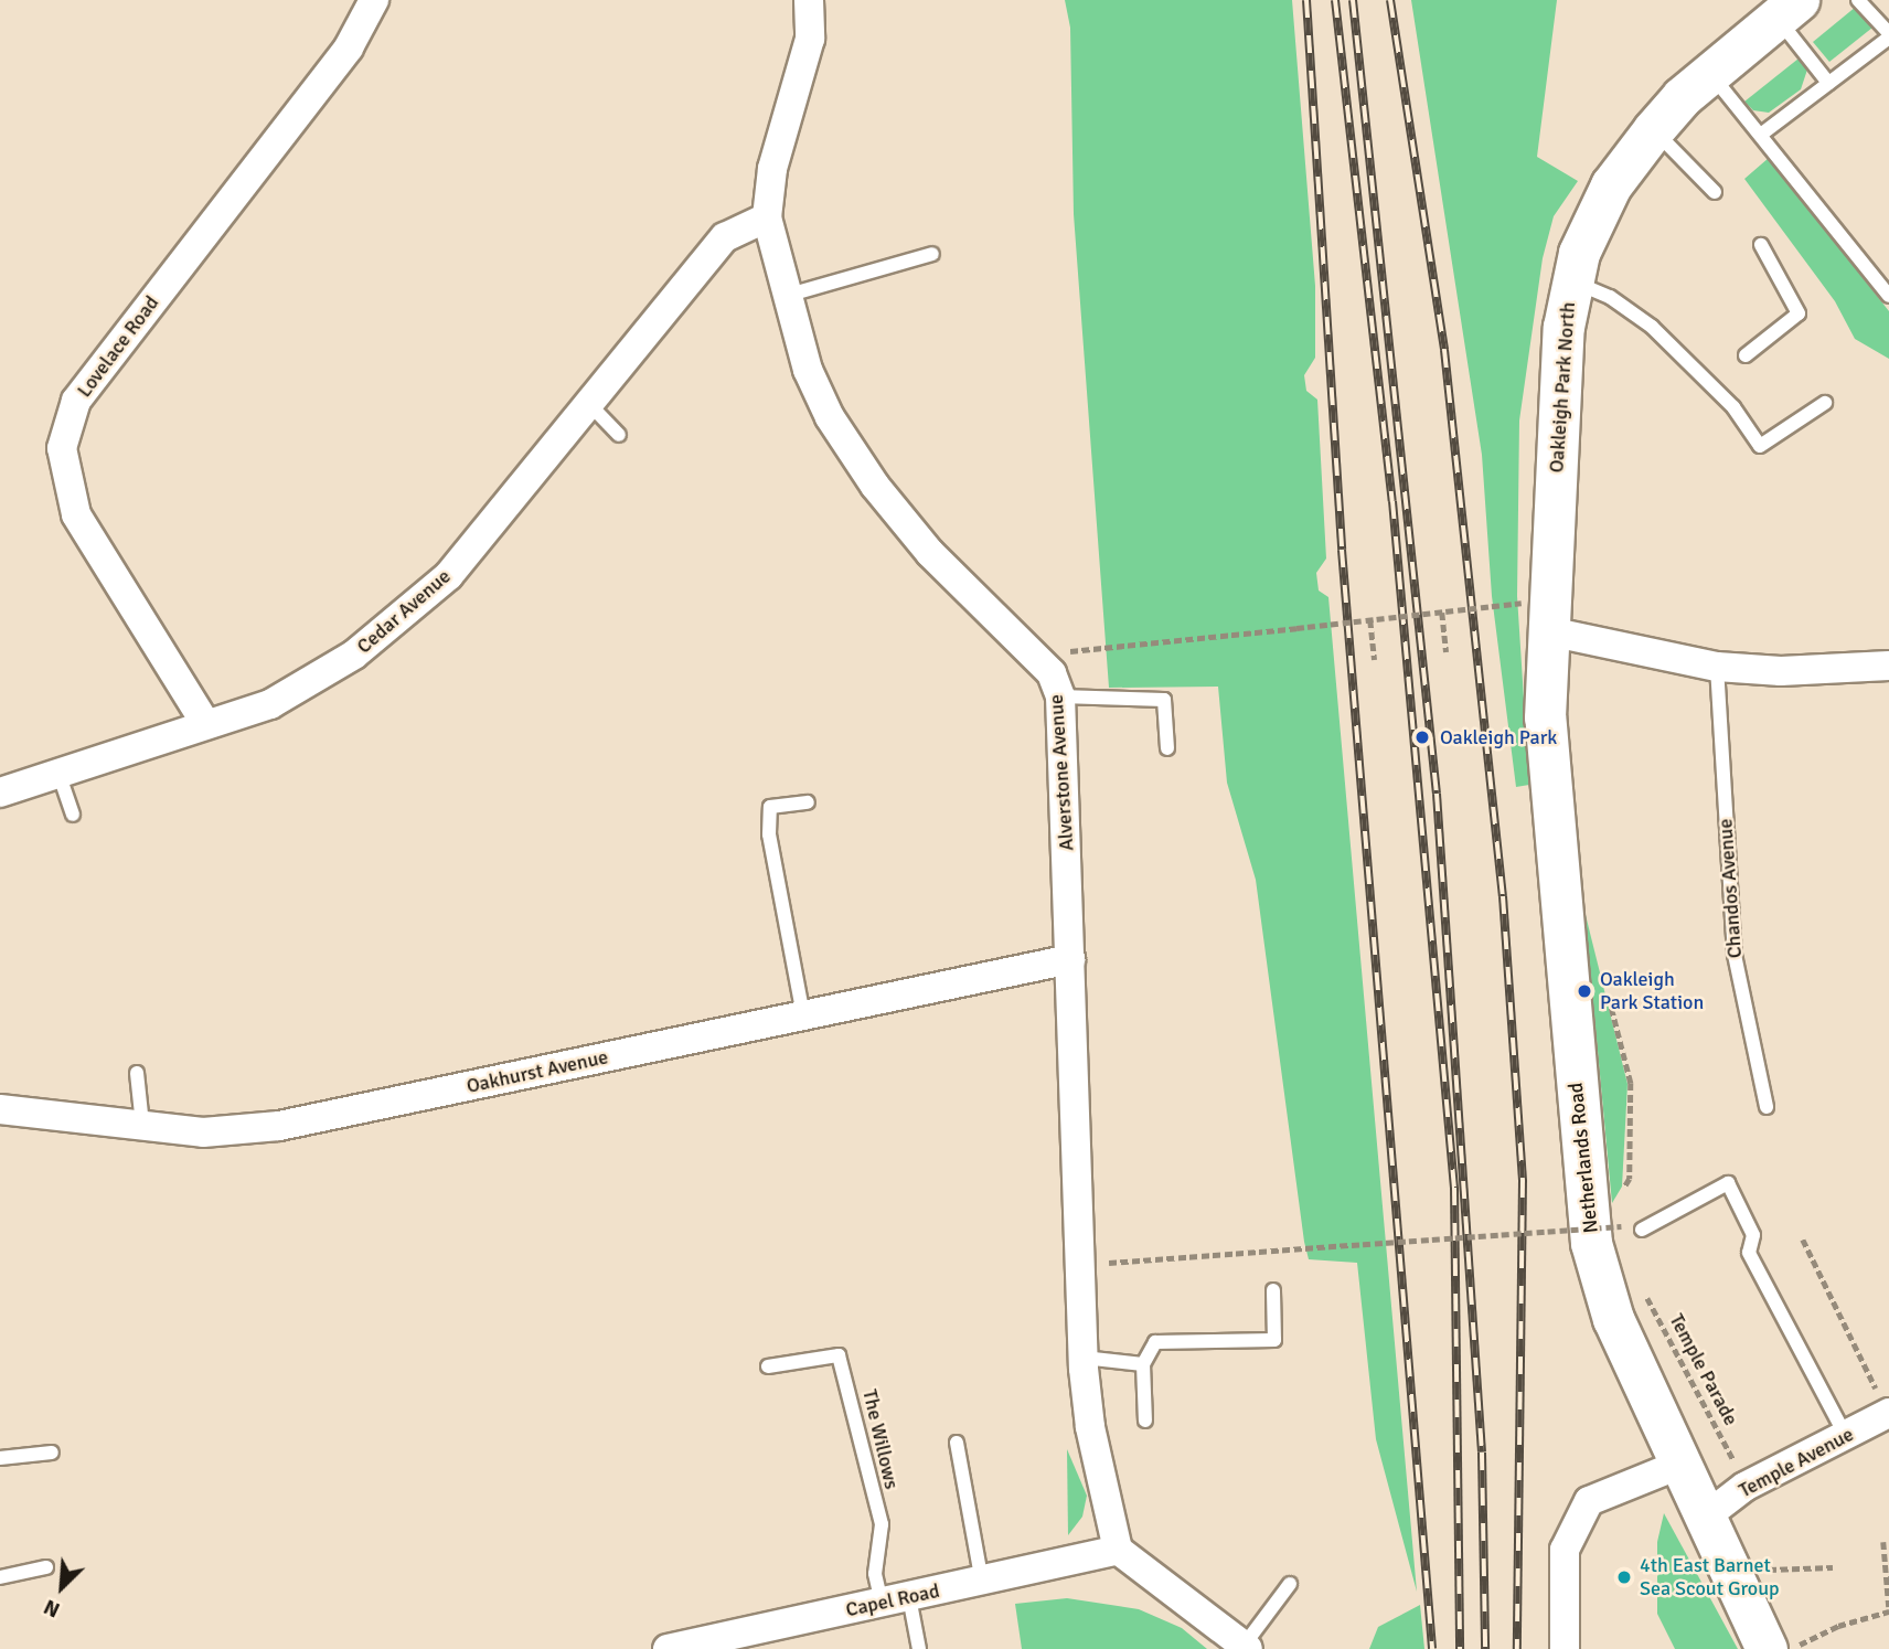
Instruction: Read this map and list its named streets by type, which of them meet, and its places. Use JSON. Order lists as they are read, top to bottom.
{
  "streets": {
    "street": [
      "Lovelace Road",
      "Oakleigh Park North",
      "Cedar Avenue",
      "Alverstone Avenue",
      "Oakhurst Avenue",
      "Netherlands Road",
      "Temple Avenue",
      "Capel Road"
    ],
    "lane": ["Chandos Avenue", "The Willows"],
    "path": ["Temple Parade"]
  },
  "crossings": [
    ["Lovelace Road", "Cedar Avenue"],
    ["Oakleigh Park North", "Netherlands Road"],
    ["Cedar Avenue", "Alverstone Avenue"],
    ["Alverstone Avenue", "Oakhurst Avenue"],
    ["Alverstone Avenue", "Capel Road"],
    ["Netherlands Road", "Temple Avenue"],
    ["The Willows", "Capel Road"]
  ],
  "places": ["Oakleigh Park", "Oakleigh Park Station", "4th East Barnet Sea Scout Group"],
  "north": "bottom left"
}
